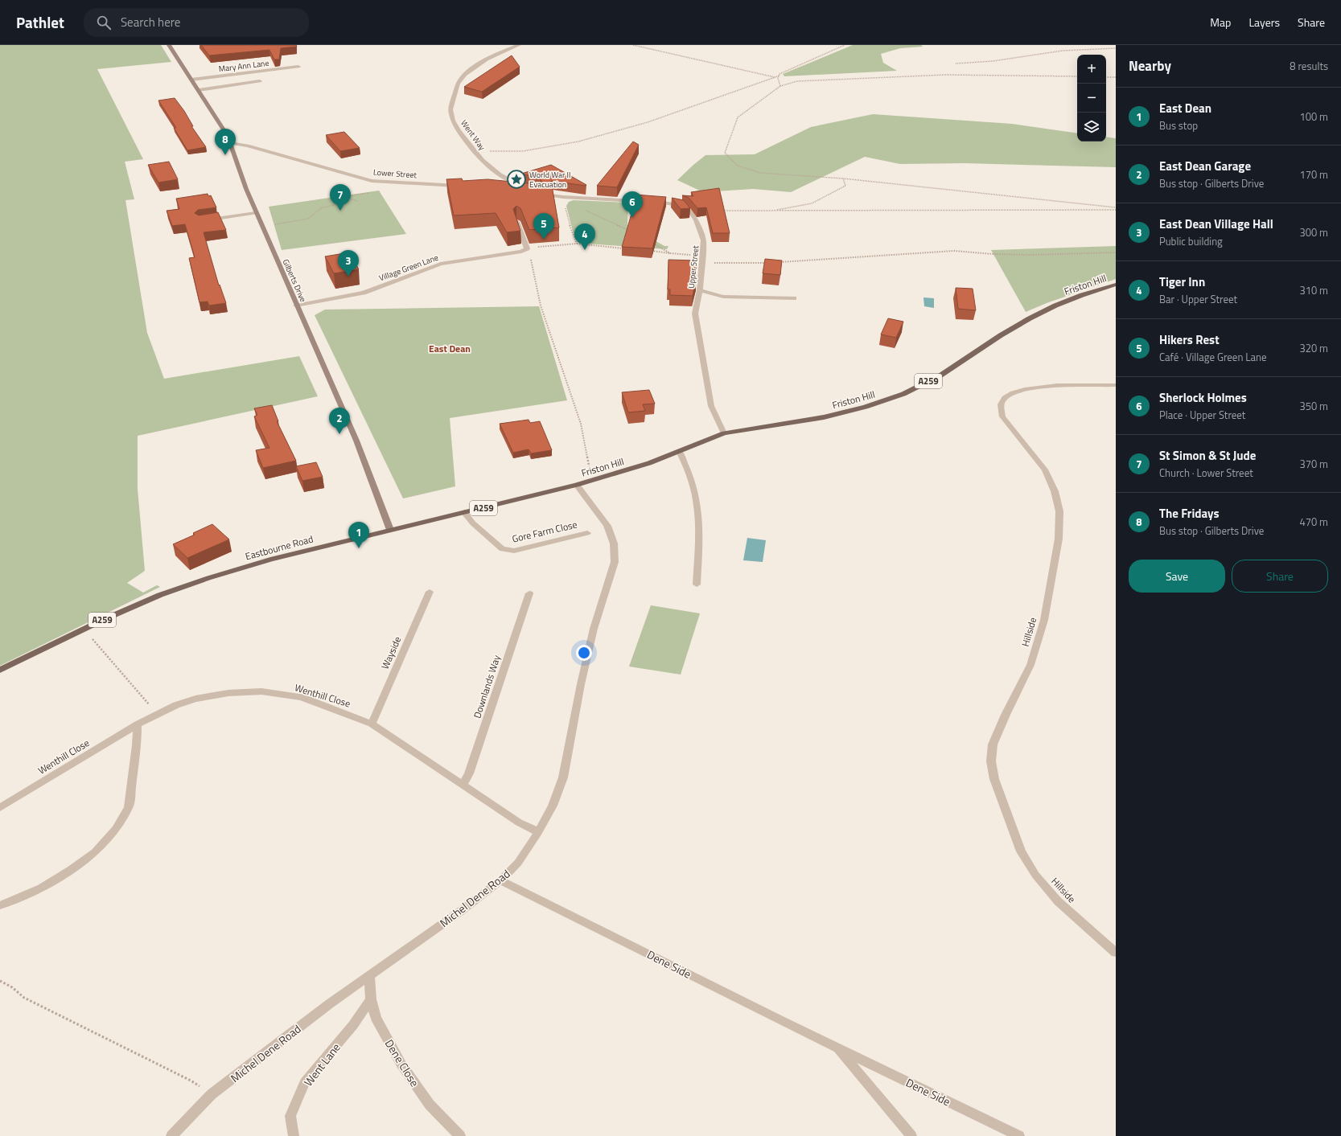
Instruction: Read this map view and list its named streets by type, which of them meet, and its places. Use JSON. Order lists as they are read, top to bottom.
{
  "streets": {
    "main road": ["Friston Hill", "A259", "Eastbourne Road"],
    "street": [
      "Mary Ann Lane",
      "Went Way",
      "Lower Street",
      "Upper Street",
      "Village Green Lane",
      "Gilberts Drive",
      "Gore Farm Close",
      "Hillside",
      "Wayside",
      "Downlands Way",
      "Wenthill Close",
      "Michel Dene Road",
      "Dene Side",
      "Dene Close",
      "Went Lane"
    ]
  },
  "crossings": [
    ["Mary Ann Lane", "Gilberts Drive"],
    ["Lower Street", "Gilberts Drive"],
    ["Upper Street", "Friston Hill"],
    ["Village Green Lane", "Gilberts Drive"],
    ["Gilberts Drive", "Eastbourne Road"],
    ["Friston Hill", "Eastbourne Road"],
    ["Friston Hill", "Michel Dene Road"],
    ["Gore Farm Close", "Eastbourne Road"],
    ["Eastbourne Road", "Michel Dene Road"],
    ["Wayside", "Wenthill Close"],
    ["Downlands Way", "Wenthill Close"],
    ["Wenthill Close", "Michel Dene Road"],
    ["Michel Dene Road", "Dene Side"],
    ["Michel Dene Road", "Dene Close"],
    ["Dene Close", "Went Lane"]
  ],
  "districts": ["East Dean"],
  "places": {
    "place": ["World War II Evacuation"]
  },
  "page": {
    "header": "Pathlet",
    "search": "Search here",
    "nav": ["Map", "Layers", "Share"],
    "heading": ["Nearby", "8 results"],
    "map_buttons": ["+", "−"],
    "list": [
      {
        "mark": "1",
        "name": "East Dean",
        "note": "Bus stop",
        "value": "100 m"
      },
      {
        "mark": "2",
        "name": "East Dean Garage",
        "note": "Bus stop · Gilberts Drive",
        "value": "170 m"
      },
      {
        "mark": "3",
        "name": "East Dean Village Hall",
        "note": "Public building",
        "value": "300 m"
      },
      {
        "mark": "4",
        "name": "Tiger Inn",
        "note": "Bar · Upper Street",
        "value": "310 m"
      },
      {
        "mark": "5",
        "name": "Hikers Rest",
        "note": "Café · Village Green Lane",
        "value": "320 m"
      },
      {
        "mark": "6",
        "name": "Sherlock Holmes",
        "note": "Place · Upper Street",
        "value": "350 m"
      },
      {
        "mark": "7",
        "name": "St Simon & St Jude",
        "note": "Church · Lower Street",
        "value": "370 m"
      },
      {
        "mark": "8",
        "name": "The Fridays",
        "note": "Bus stop · Gilberts Drive",
        "value": "470 m"
      }
    ],
    "pins": [
      "8",
      "7",
      "6",
      "5",
      "4",
      "3",
      "2",
      "1"
    ],
    "buttons": ["Save", "Share"]
  }
}
